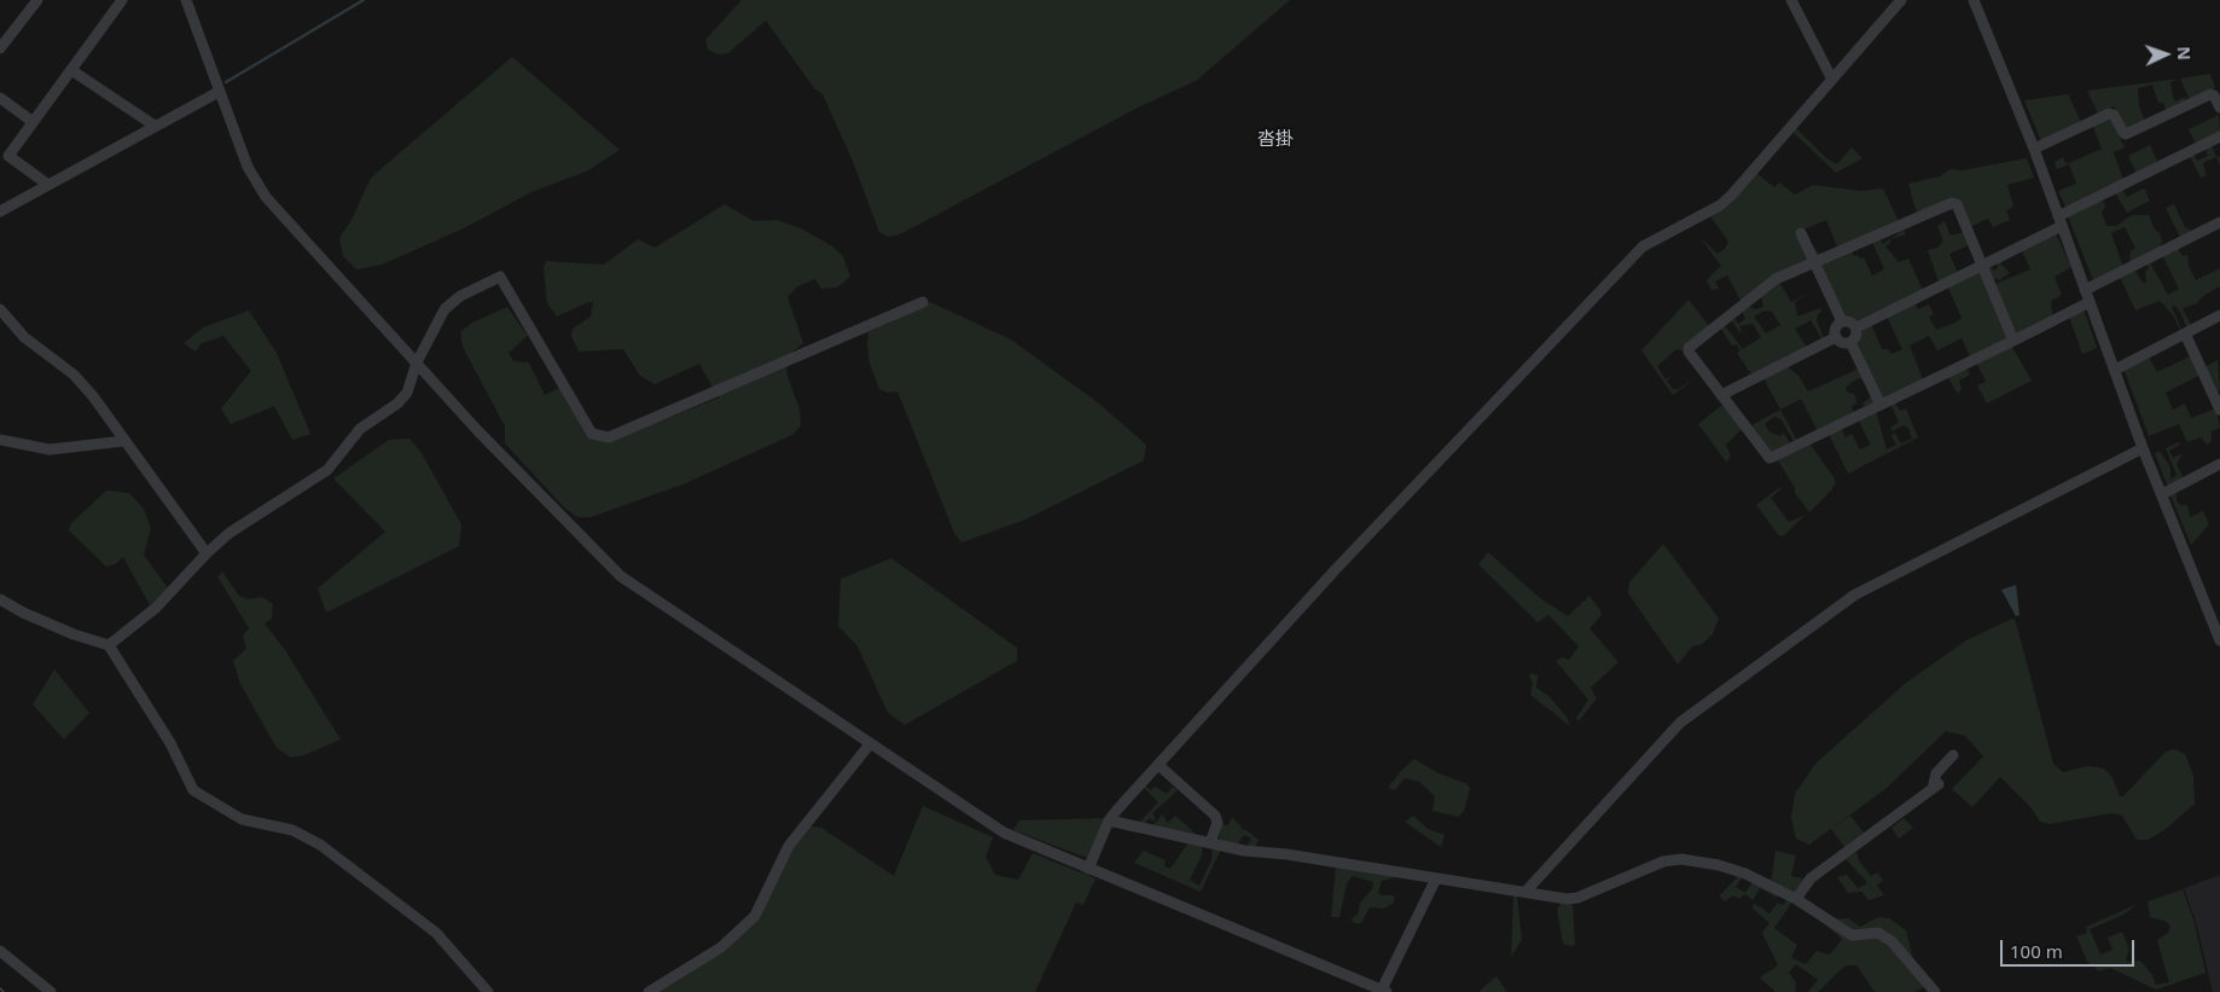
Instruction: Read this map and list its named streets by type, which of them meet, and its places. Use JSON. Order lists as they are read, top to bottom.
{
  "districts": ["沓掛"],
  "scale_bar": "100 m",
  "north": "right"
}
